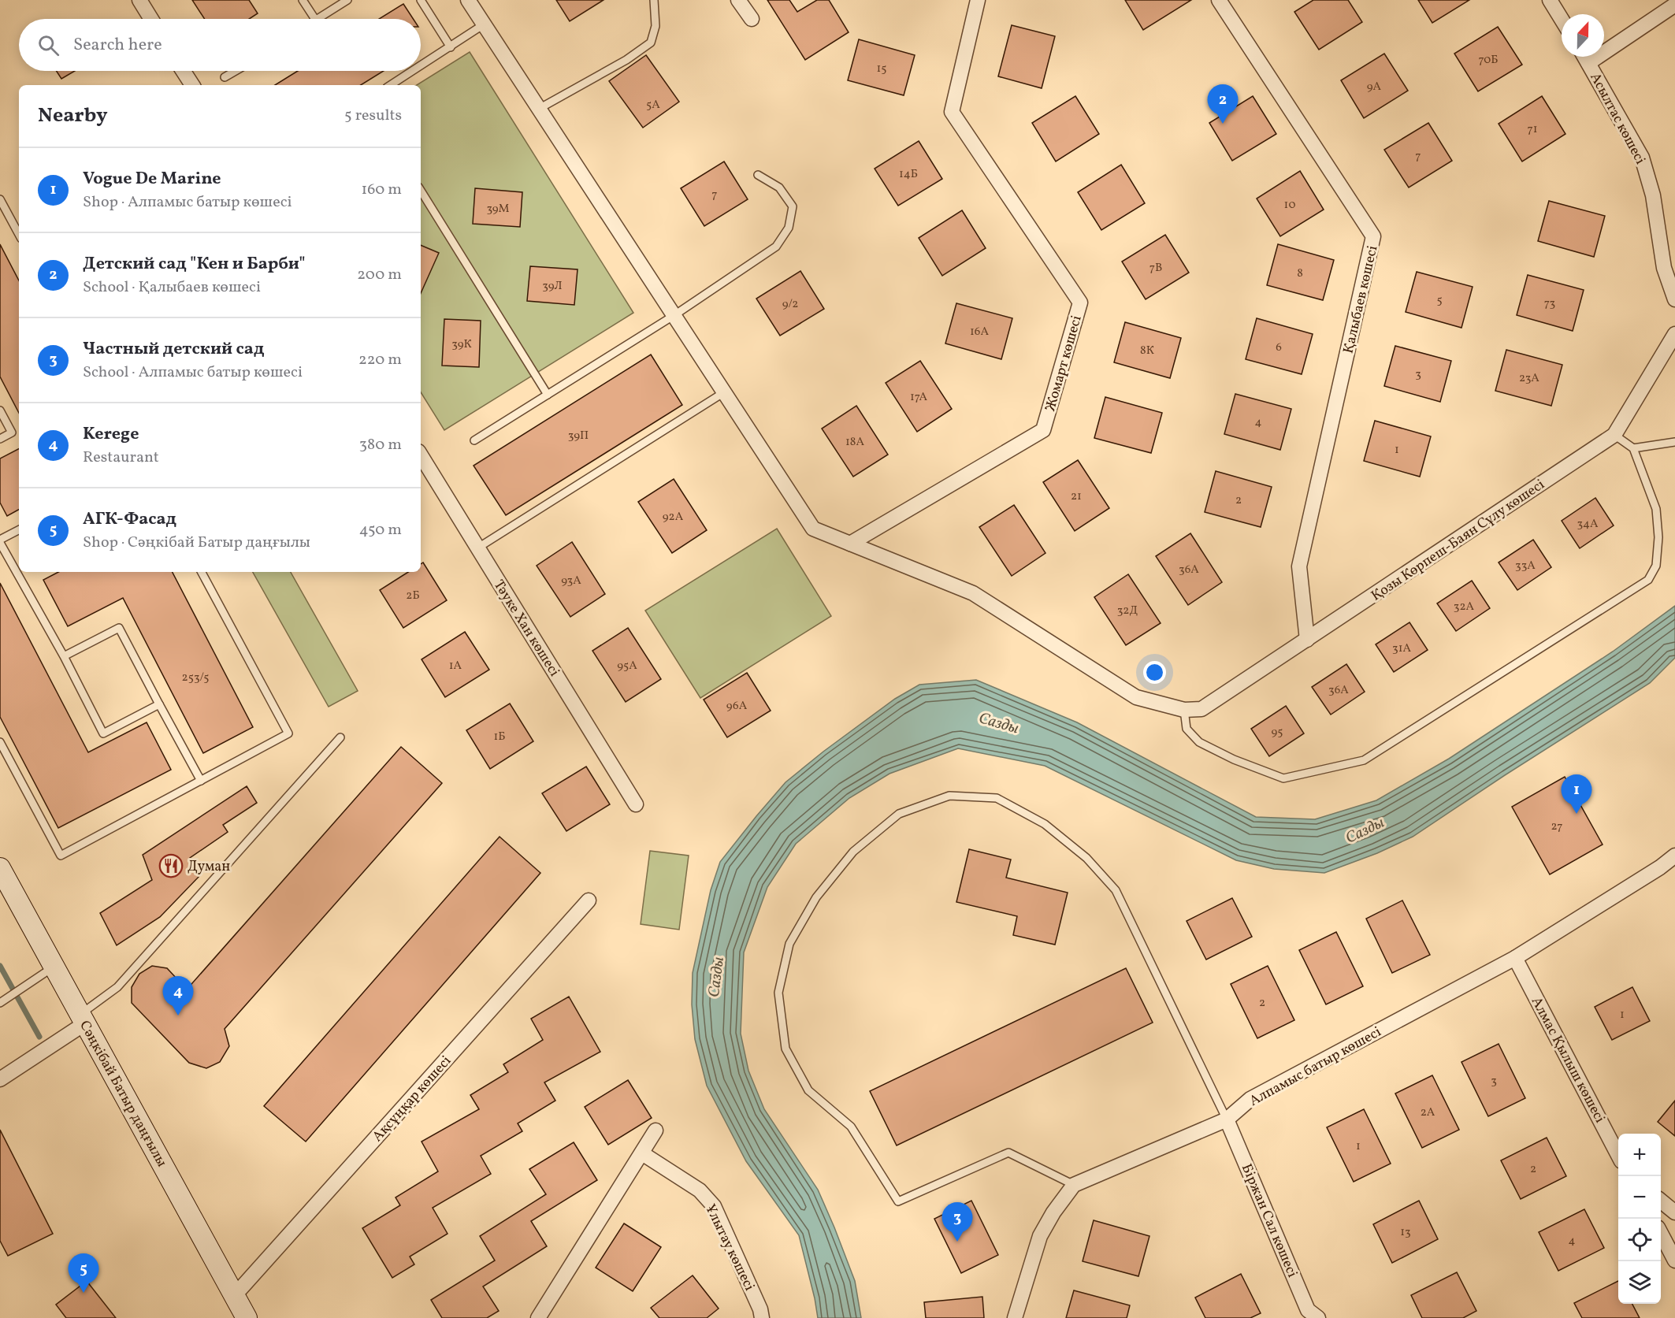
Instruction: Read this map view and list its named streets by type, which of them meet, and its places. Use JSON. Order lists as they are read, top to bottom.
{
  "streets": {
    "main road": ["Сәңкібай Батыр даңғылы"],
    "street": [
      "Асылтас көшесі",
      "Қалыбаев көшесі",
      "Жомарт көшесі",
      "Қозы Көрпеш-Баян Сұлу көшесі",
      "Тәуке Хан көшесі",
      "Алмас Қылыш көшесі",
      "Алпамыс батыр көшесі",
      "Ақсұңқар көшесі",
      "Біржан Сал көшесі",
      "Ұлытау көшесі"
    ]
  },
  "crossings": [
    ["Қалыбаев көшесі", "Қозы Көрпеш-Баян Сұлу көшесі"],
    ["Алмас Қылыш көшесі", "Алпамыс батыр көшесі"],
    ["Алпамыс батыр көшесі", "Біржан Сал көшесі"],
    ["Сәңкібай Батыр даңғылы", "Ақсұңқар көшесі"]
  ],
  "water": ["Сазды"],
  "places": {
    "restaurant": ["Думан"]
  },
  "house_numbers": [
    "70Б",
    "15",
    "9А",
    "5А",
    "71",
    "7",
    "14Б",
    "7",
    "10",
    "39М",
    "7В",
    "8",
    "39Л",
    "5",
    "73",
    "9/2",
    "16А",
    "39К",
    "6",
    "8К",
    "3",
    "23А",
    "17А",
    "4",
    "39П",
    "18А",
    "1",
    "21",
    "2",
    "92А",
    "34А",
    "33А",
    "36А",
    "93А",
    "2Б",
    "32А",
    "32Д",
    "31А",
    "1А",
    "95А",
    "253/5",
    "36А",
    "96А",
    "95",
    "1Б",
    "27",
    "2",
    "1",
    "3",
    "2А",
    "1",
    "2",
    "13",
    "4"
  ],
  "north": "top",
  "page": {
    "search": "Search here",
    "pins": [
      "2",
      "1",
      "4",
      "3",
      "5"
    ],
    "heading": ["Nearby", "5 results"],
    "list": [
      {
        "mark": "1",
        "name": "Vogue De Marine",
        "note": "Shop · Алпамыс батыр көшесі",
        "value": "160 m"
      },
      {
        "mark": "2",
        "name": "Детский сад \"Кен и Барби\"",
        "note": "School · Қалыбаев көшесі",
        "value": "200 m"
      },
      {
        "mark": "3",
        "name": "Частный детский сад",
        "note": "School · Алпамыс батыр көшесі",
        "value": "220 m"
      },
      {
        "mark": "4",
        "name": "Kerege",
        "note": "Restaurant",
        "value": "380 m"
      },
      {
        "mark": "5",
        "name": "АГК-Фасад",
        "note": "Shop · Сәңкібай Батыр даңғылы",
        "value": "450 m"
      }
    ],
    "map_buttons": ["+", "−"]
  }
}
